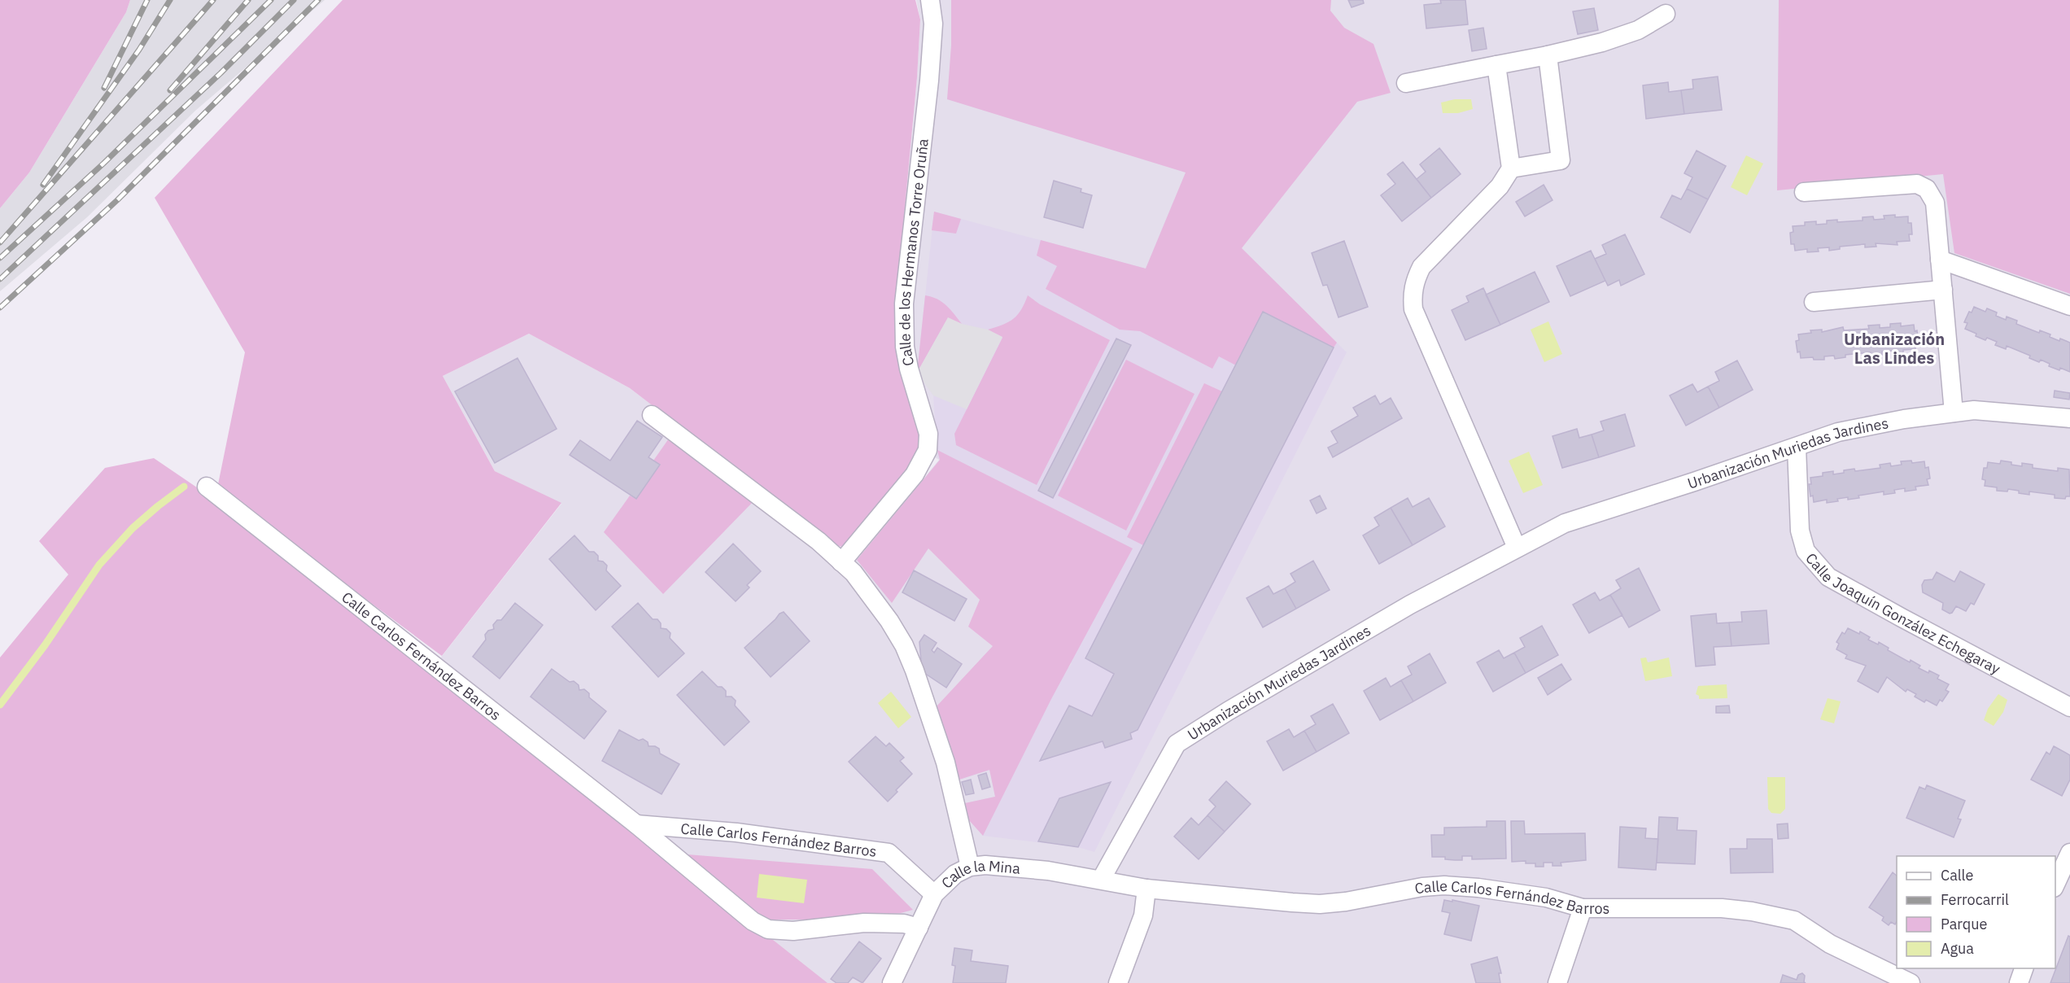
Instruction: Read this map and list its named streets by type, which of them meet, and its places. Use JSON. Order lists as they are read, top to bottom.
{
  "streets": {
    "street": [
      "Calle de los Hermanos Torre Oruña",
      "Urbanización Muriedas Jardines",
      "Calle Joaquín González Echegaray",
      "Calle Carlos Fernández Barros",
      "Calle la Mina"
    ]
  },
  "crossings": [
    ["Urbanización Muriedas Jardines", "Calle Joaquín González Echegaray"],
    ["Urbanización Muriedas Jardines", "Calle Carlos Fernández Barros"],
    ["Urbanización Muriedas Jardines", "Calle la Mina"],
    ["Calle Carlos Fernández Barros", "Calle la Mina"]
  ],
  "districts": ["Urbanización Las Lindes"],
  "legend": [
    "Calle",
    "Ferrocarril",
    "Parque",
    "Agua"
  ]
}
